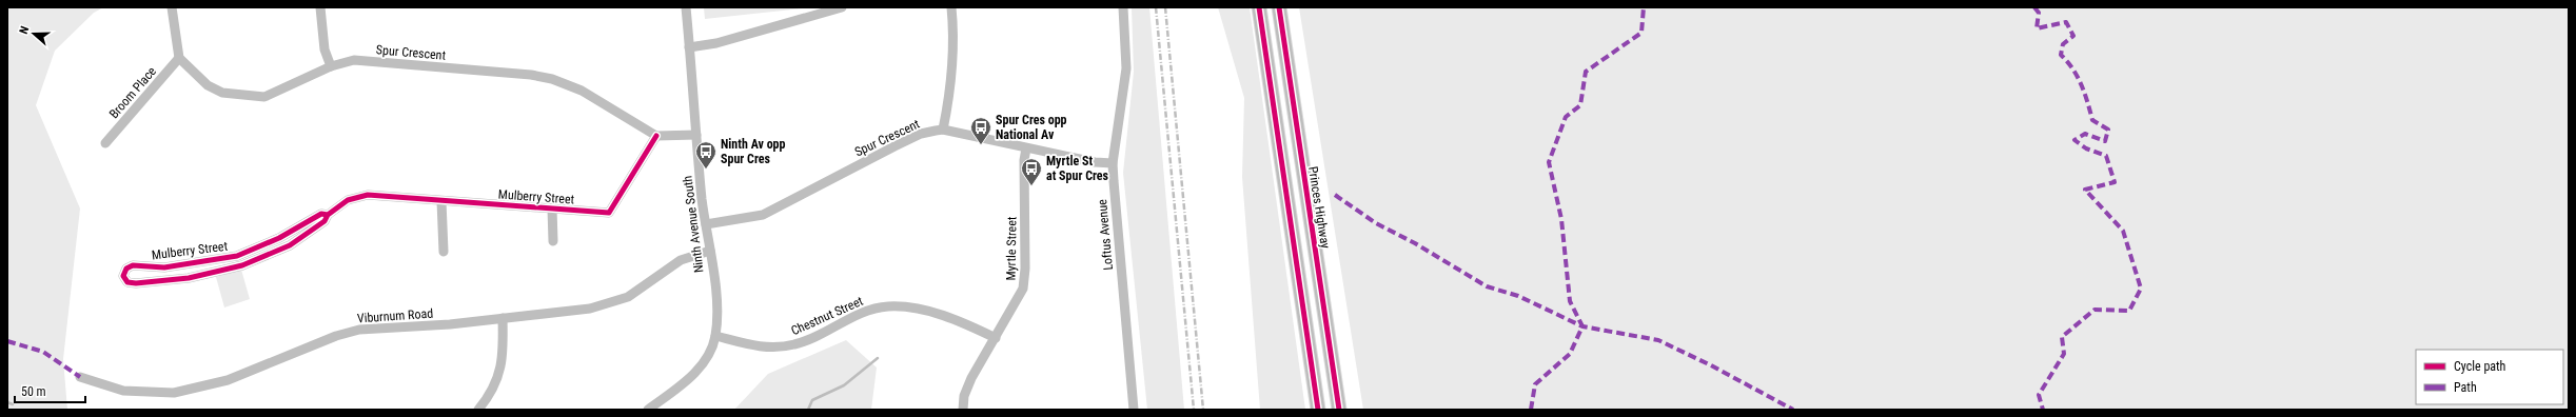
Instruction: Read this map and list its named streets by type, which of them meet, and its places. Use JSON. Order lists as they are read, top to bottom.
{
  "streets": {
    "highway": ["Princes Highway"],
    "street": [
      "Spur Crescent",
      "Broom Place",
      "Mulberry Street",
      "Ninth Avenue South",
      "Loftus Avenue",
      "Myrtle Street",
      "Viburnum Road",
      "Chestnut Street"
    ]
  },
  "crossings": [
    ["Spur Crescent", "Broom Place"],
    ["Spur Crescent", "Mulberry Street"],
    ["Spur Crescent", "Ninth Avenue South"],
    ["Spur Crescent", "Loftus Avenue"],
    ["Spur Crescent", "Myrtle Street"],
    ["Ninth Avenue South", "Viburnum Road"],
    ["Ninth Avenue South", "Chestnut Street"],
    ["Myrtle Street", "Chestnut Street"]
  ],
  "places": {
    "bus stop": ["Spur Cres opp National Av", "Ninth Av opp Spur Cres", "Myrtle St at Spur Cres"]
  },
  "legend": ["Cycle path", "Path"],
  "scale_bar": "50 m",
  "north": "left"
}
